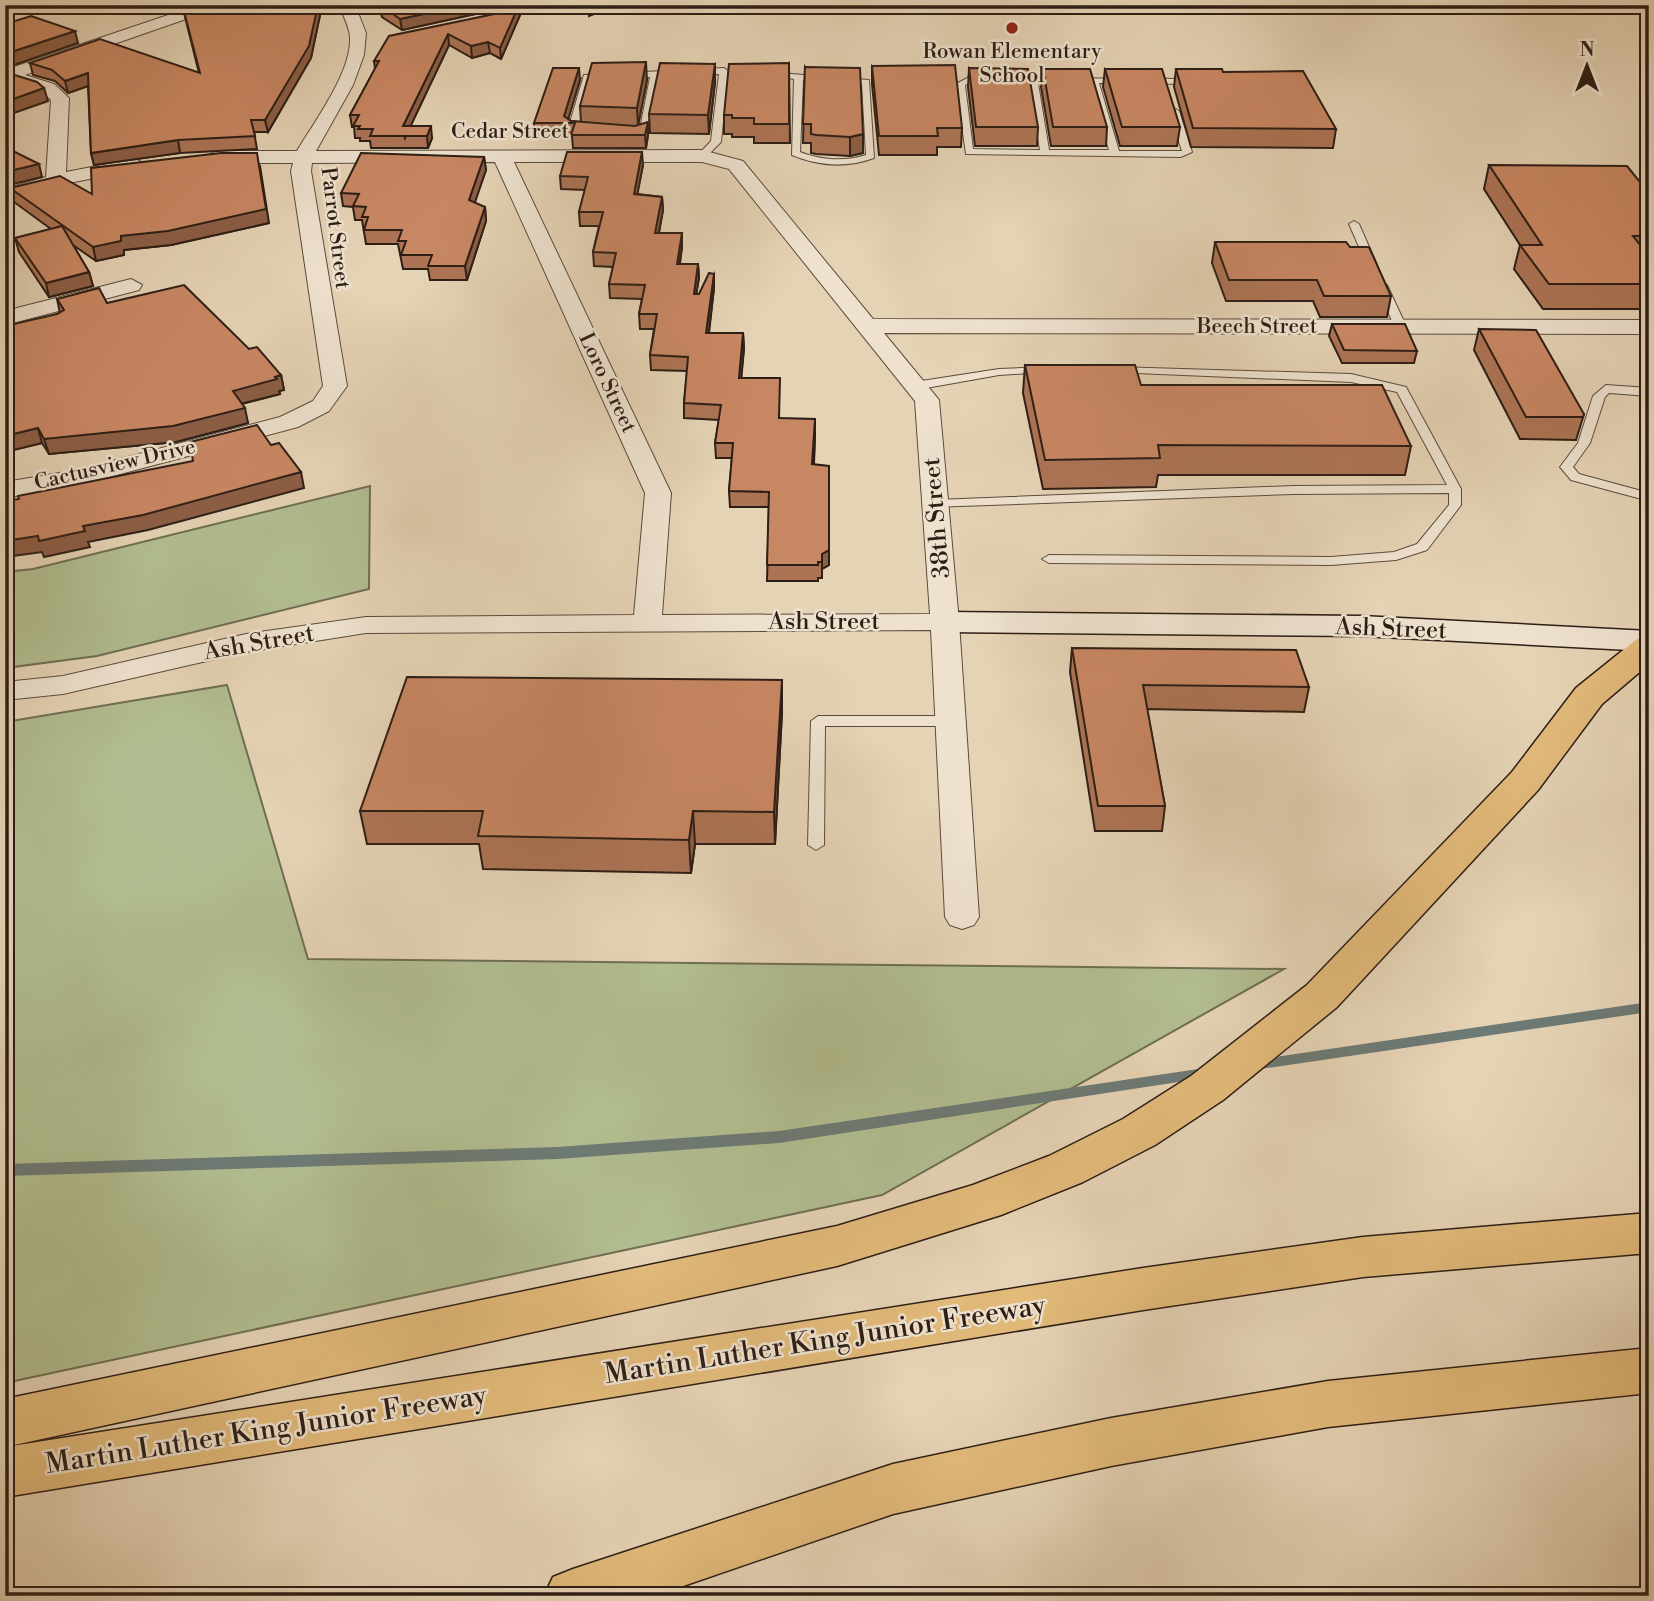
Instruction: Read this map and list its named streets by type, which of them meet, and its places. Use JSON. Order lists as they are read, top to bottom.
{
  "streets": {
    "highway": ["Martin Luther King Junior Freeway"],
    "street": [
      "Cedar Street",
      "Parrot Street",
      "Beech Street",
      "Loro Street",
      "Cactusview Drive",
      "38th Street",
      "Ash Street"
    ]
  },
  "crossings": [
    ["Cedar Street", "Parrot Street"],
    ["Cedar Street", "Loro Street"],
    ["Cedar Street", "38th Street"],
    ["Parrot Street", "Cactusview Drive"],
    ["Beech Street", "38th Street"],
    ["Loro Street", "Ash Street"],
    ["38th Street", "Ash Street"]
  ],
  "places": ["Rowan Elementary School"],
  "north": "top"
}
